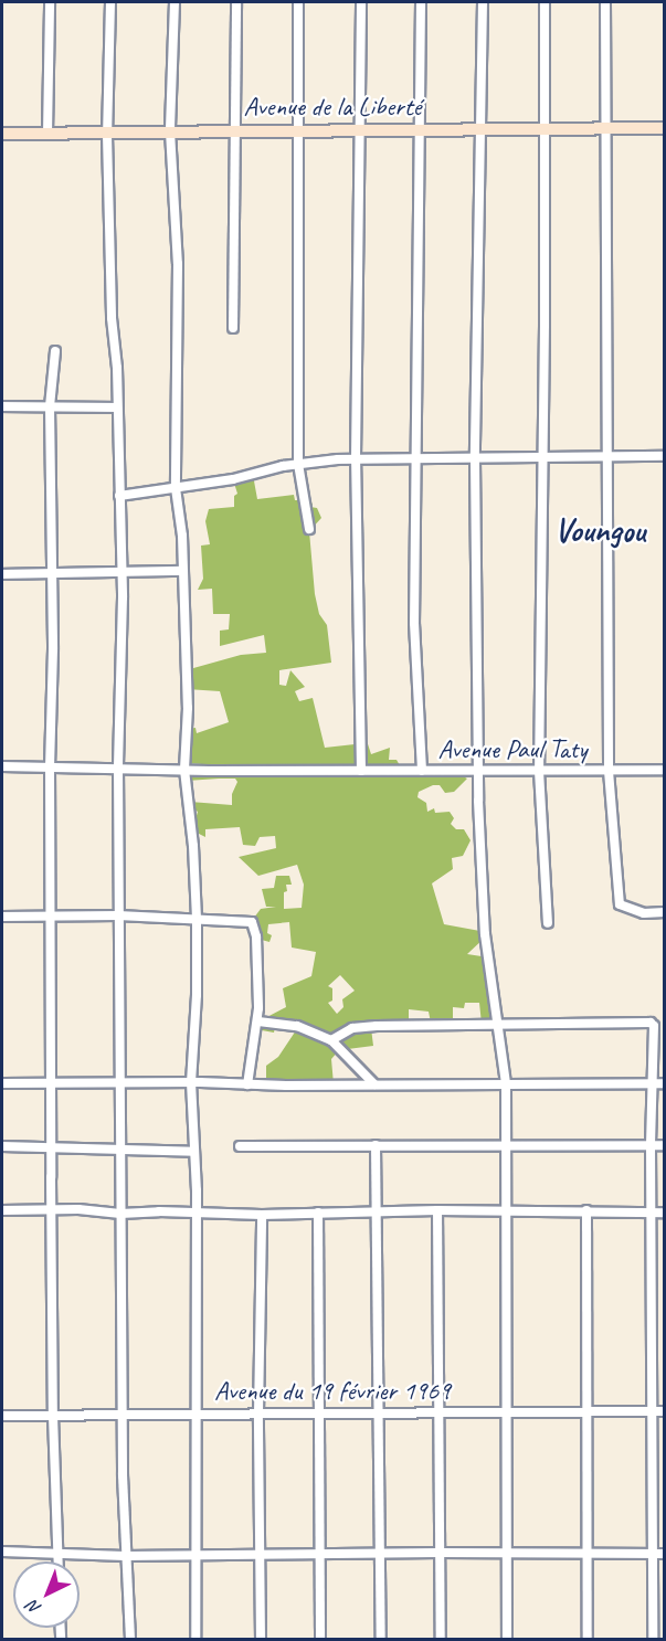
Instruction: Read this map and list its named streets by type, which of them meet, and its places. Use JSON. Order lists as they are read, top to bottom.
{
  "streets": {
    "street": ["Avenue de la Liberté", "Avenue Paul Taty", "Avenue du 19 février 1969"]
  },
  "districts": ["Voungou"],
  "north": "bottom left"
}
